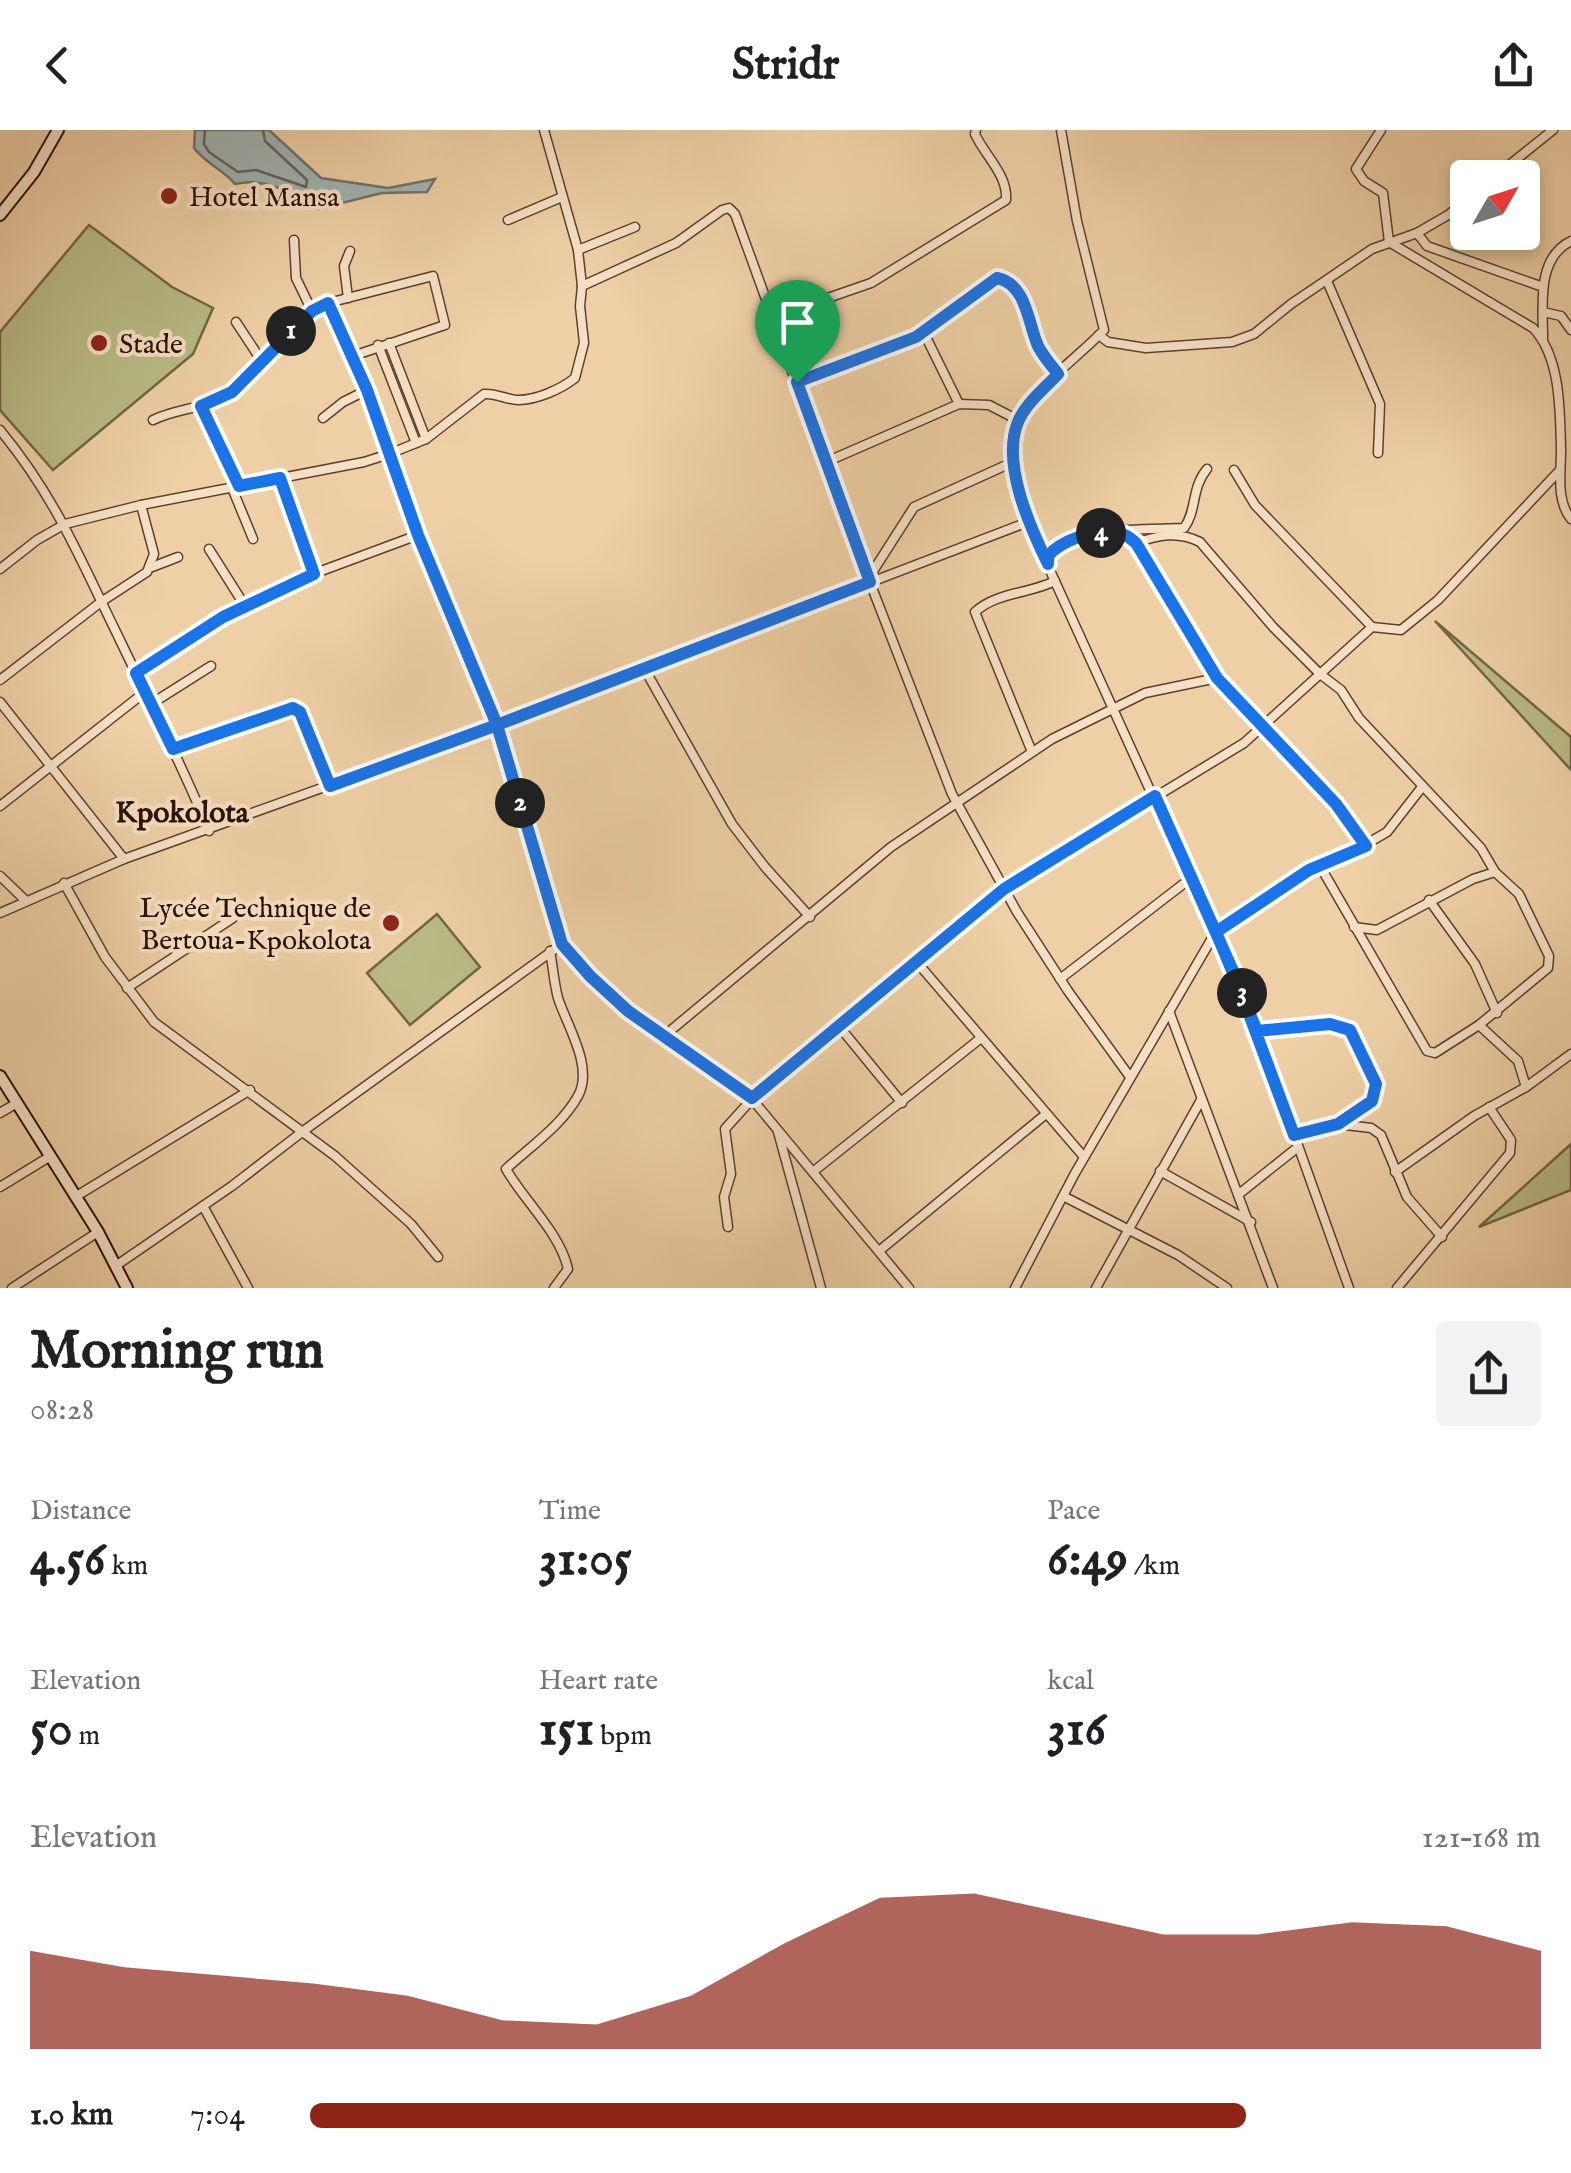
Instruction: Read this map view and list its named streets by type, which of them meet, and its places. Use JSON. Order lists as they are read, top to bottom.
{
  "districts": ["Kpokolota"],
  "places": ["Hotel Mansa", "Stade", "Lycée Technique de Bertoua-Kpokolota"],
  "north": "top right",
  "page": {
    "header": "Stridr",
    "pins": [
      "1",
      "4",
      "2",
      "3"
    ],
    "heading": ["Morning run", "08:28"],
    "stats": [
      ["Distance", "4.56 km"],
      ["Time", "31:05"],
      ["Pace", "6:49 /km"],
      ["Elevation", "50 m"],
      ["Heart rate", "151 bpm"],
      ["kcal", "316"]
    ],
    "chart": ["Elevation", "121–168 m"],
    "list": [
      {
        "name": "1.0 km",
        "note": "7:04"
      }
    ]
  }
}
